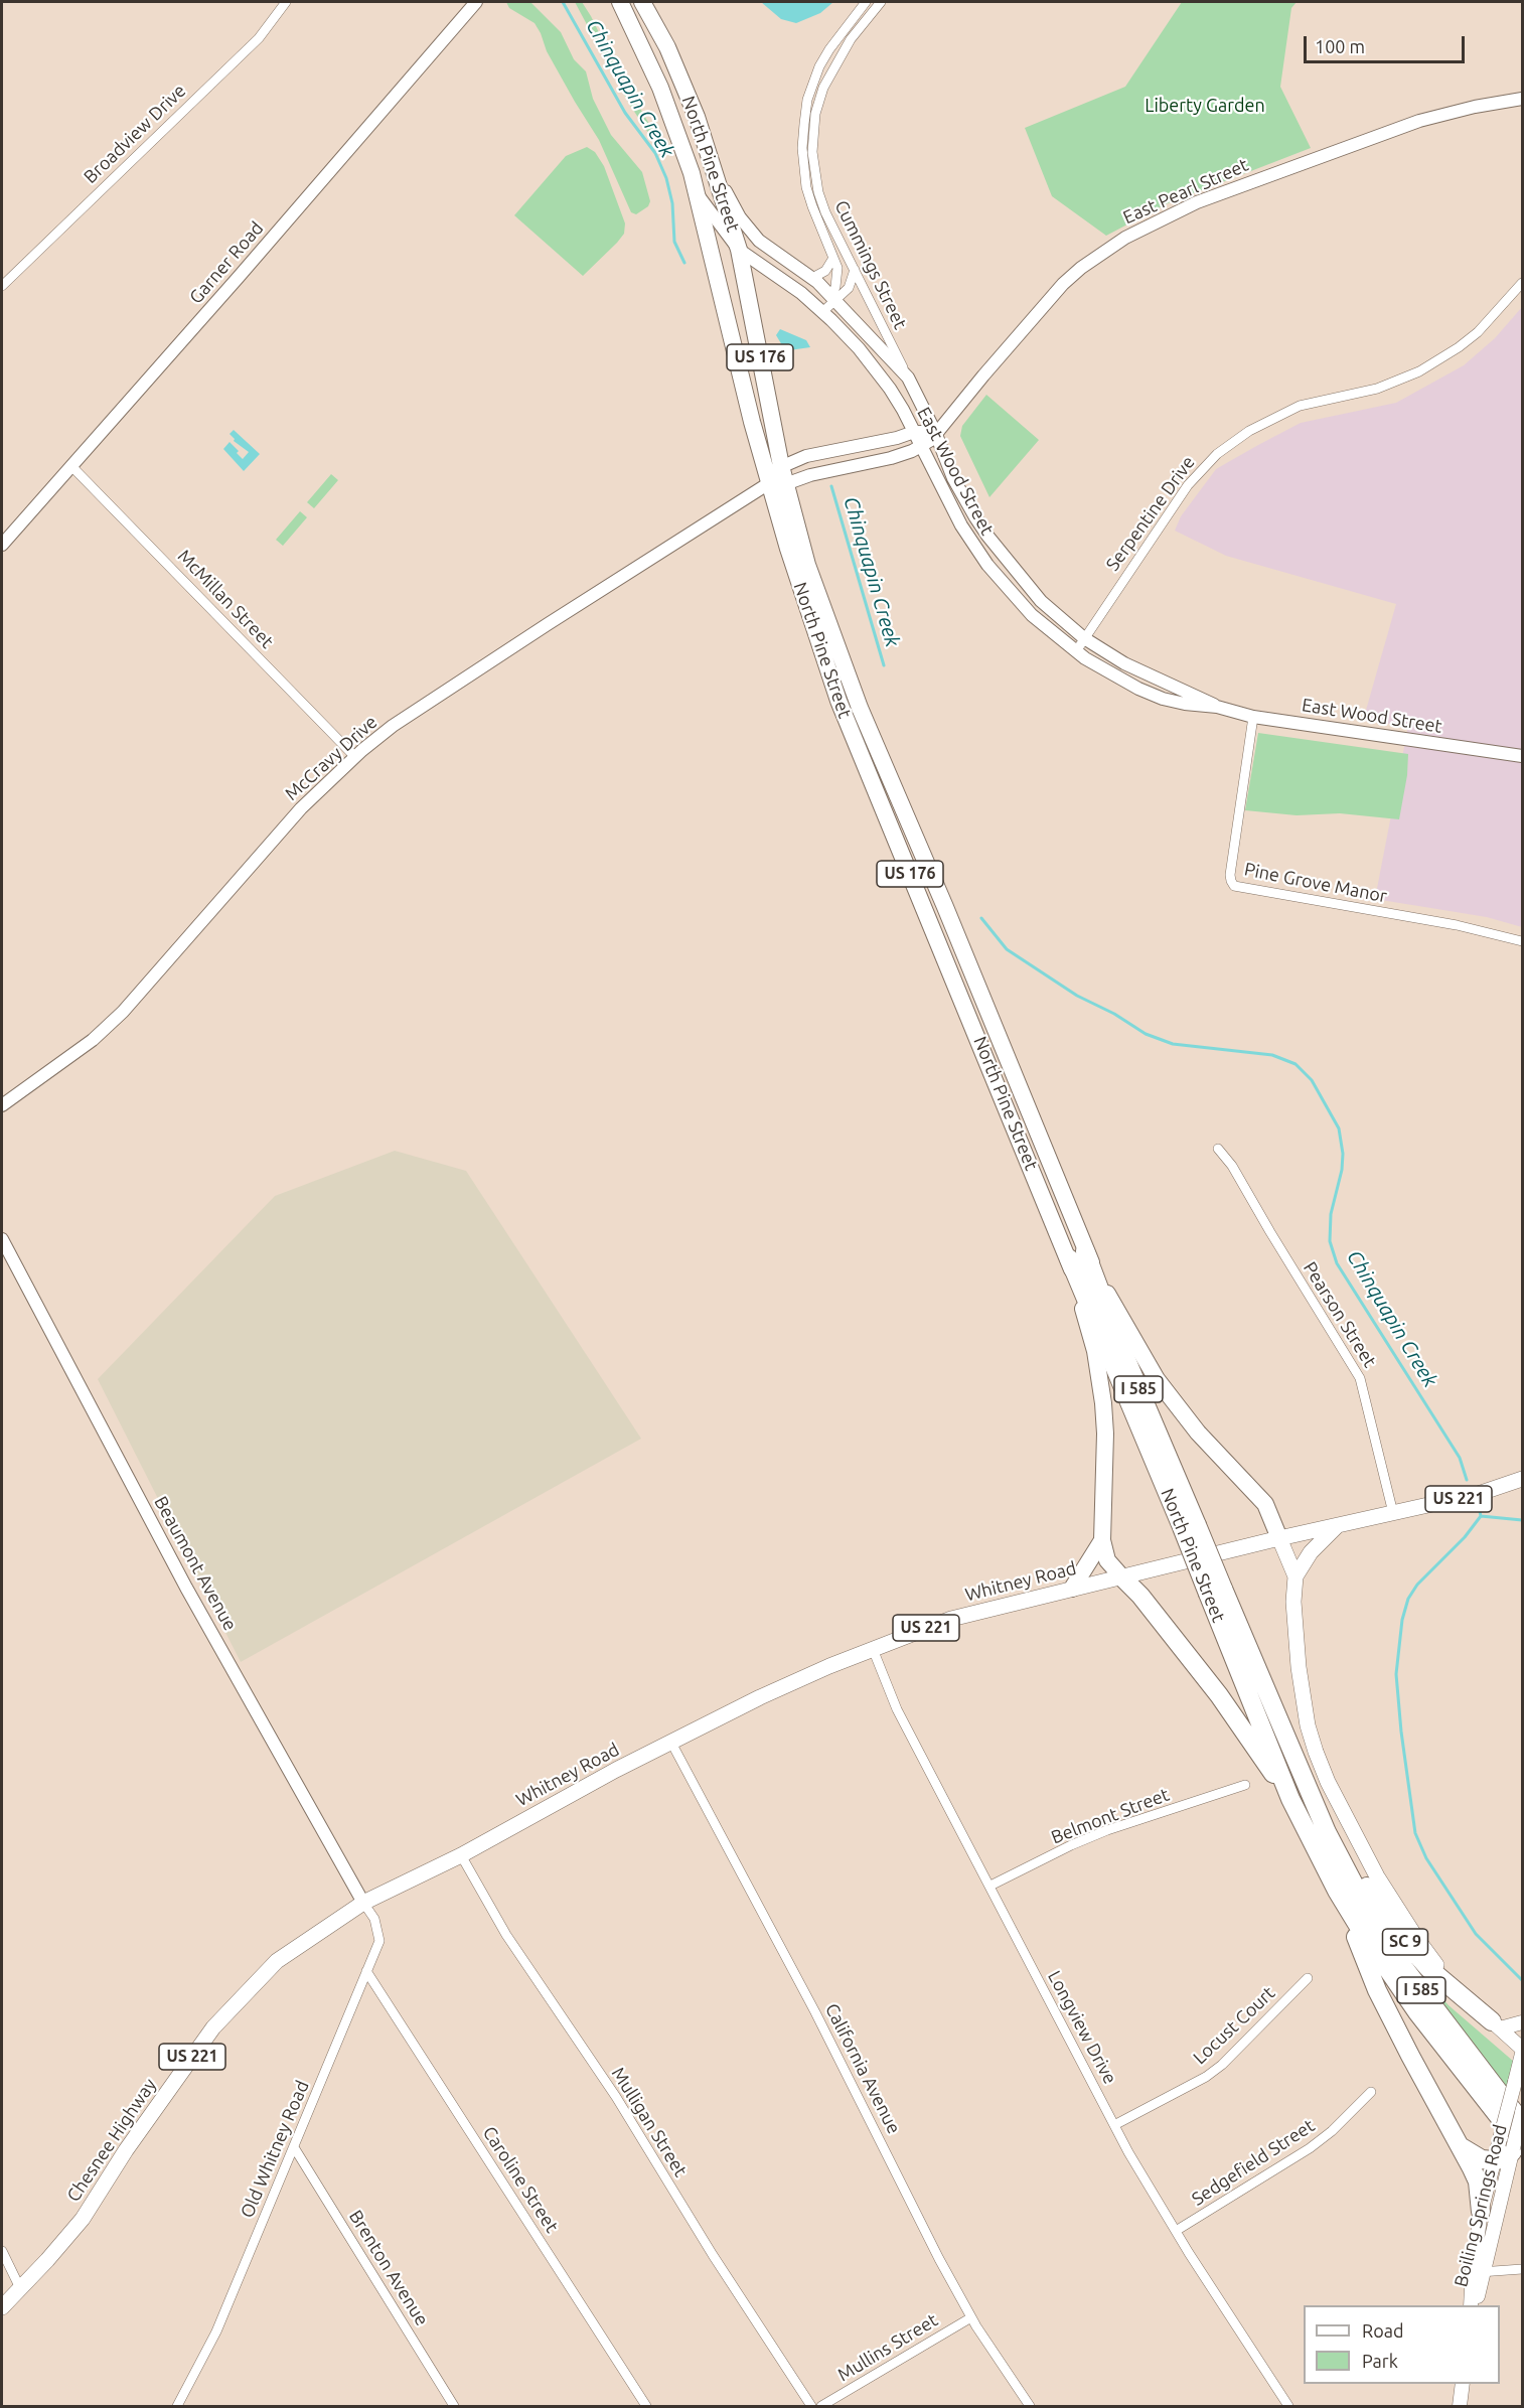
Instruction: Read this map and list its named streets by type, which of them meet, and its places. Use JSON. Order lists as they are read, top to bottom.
{
  "streets": {
    "highway": [
      "North Pine Street",
      "US 176",
      "I 585",
      "SC 9"
    ],
    "main road": [
      "US 221",
      "Whitney Road",
      "Chesnee Highway",
      "Boiling Springs Road"
    ],
    "street": [
      "Broadview Drive",
      "East Pearl Street",
      "Garner Road",
      "Cummings Street",
      "East Wood Street",
      "Serpentine Drive",
      "McMillan Street",
      "McCravy Drive",
      "Pine Grove Manor",
      "Pearson Street",
      "Beaumont Avenue",
      "Belmont Street",
      "Locust Court",
      "Longview Drive",
      "California Avenue",
      "Mulligan Street",
      "Old Whitney Road",
      "Sedgefield Street",
      "Caroline Street",
      "Brenton Avenue",
      "Mullins Street"
    ]
  },
  "crossings": [
    ["North Pine Street", "East Pearl Street"],
    ["North Pine Street", "East Wood Street"],
    ["North Pine Street", "McCravy Drive"],
    ["North Pine Street", "SC 9"],
    ["North Pine Street", "Boiling Springs Road"],
    ["East Pearl Street", "East Wood Street"],
    ["East Pearl Street", "McCravy Drive"],
    ["Garner Road", "McMillan Street"],
    ["Cummings Street", "East Wood Street"],
    ["East Wood Street", "Serpentine Drive"],
    ["East Wood Street", "Pine Grove Manor"],
    ["McMillan Street", "McCravy Drive"],
    ["Pearson Street", "Whitney Road"],
    ["Beaumont Avenue", "Whitney Road"],
    ["Beaumont Avenue", "Chesnee Highway"],
    ["Beaumont Avenue", "Old Whitney Road"],
    ["Whitney Road", "Longview Drive"],
    ["Whitney Road", "California Avenue"],
    ["Whitney Road", "Mulligan Street"],
    ["Whitney Road", "Chesnee Highway"],
    ["Whitney Road", "Old Whitney Road"],
    ["Belmont Street", "Longview Drive"],
    ["SC 9", "Boiling Springs Road"],
    ["Locust Court", "Longview Drive"],
    ["Longview Drive", "Sedgefield Street"],
    ["California Avenue", "Mullins Street"],
    ["Chesnee Highway", "Old Whitney Road"],
    ["Old Whitney Road", "Caroline Street"],
    ["Old Whitney Road", "Brenton Avenue"]
  ],
  "water": ["Chinquapin Creek"],
  "parks": ["Liberty Garden"],
  "legend": ["Road", "Park"],
  "scale_bar": "100 m"
}
